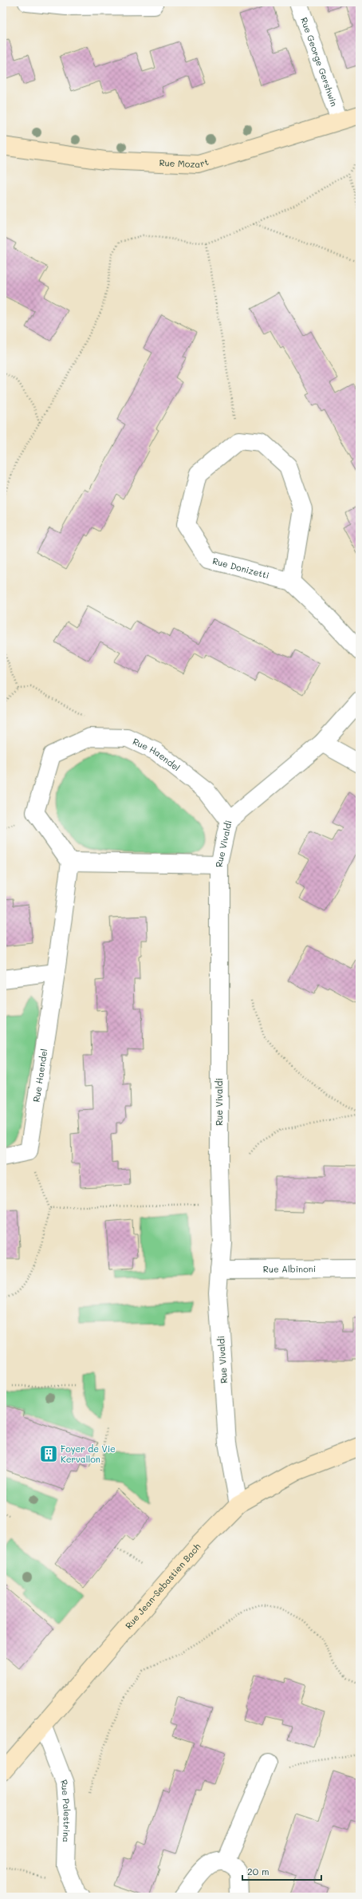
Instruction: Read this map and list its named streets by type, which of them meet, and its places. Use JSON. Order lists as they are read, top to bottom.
{
  "streets": {
    "street": [
      "Rue George Gershwin",
      "Rue Mozart",
      "Rue Donizetti",
      "Rue Haendel",
      "Rue Vivaldi",
      "Rue Albinoni",
      "Rue Jean-Sebastien Bach",
      "Rue Palestrina"
    ]
  },
  "crossings": [
    ["Rue George Gershwin", "Rue Mozart"],
    ["Rue Haendel", "Rue Vivaldi"],
    ["Rue Vivaldi", "Rue Albinoni"],
    ["Rue Vivaldi", "Rue Jean-Sebastien Bach"],
    ["Rue Jean-Sebastien Bach", "Rue Palestrina"]
  ],
  "places": {
    "building": ["Foyer de Vie Kervallon"]
  },
  "scale_bar": "20 m"
}
